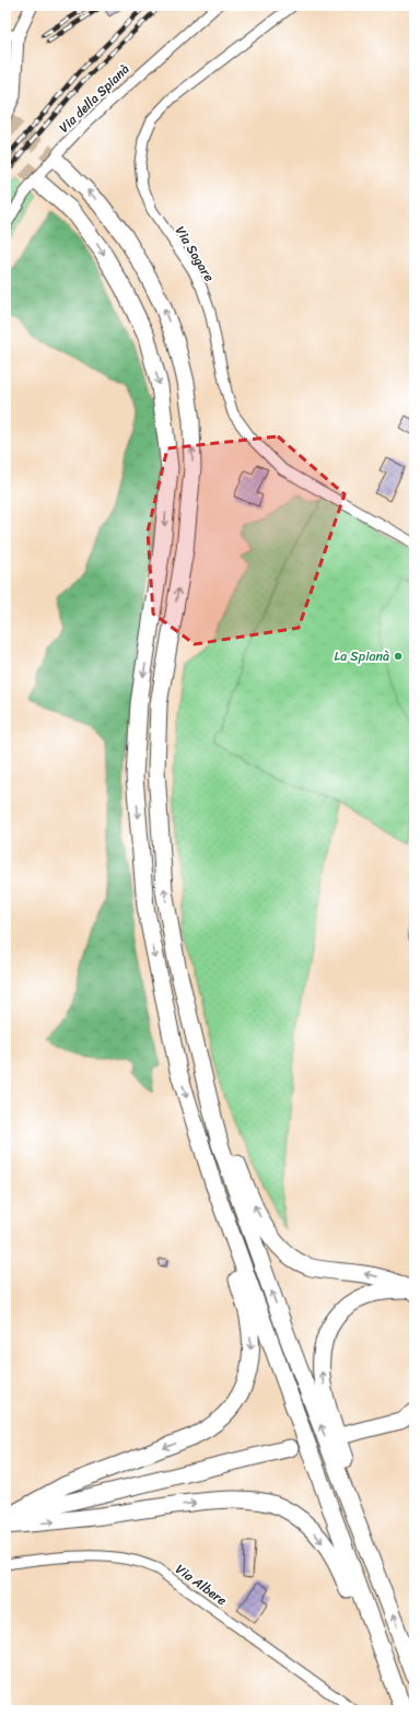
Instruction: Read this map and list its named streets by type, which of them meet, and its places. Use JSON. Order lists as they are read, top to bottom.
{
  "streets": {
    "street": ["Via della Spianà", "Via Sogare", "Via Albere"]
  },
  "places": ["La Spianà"]
}
